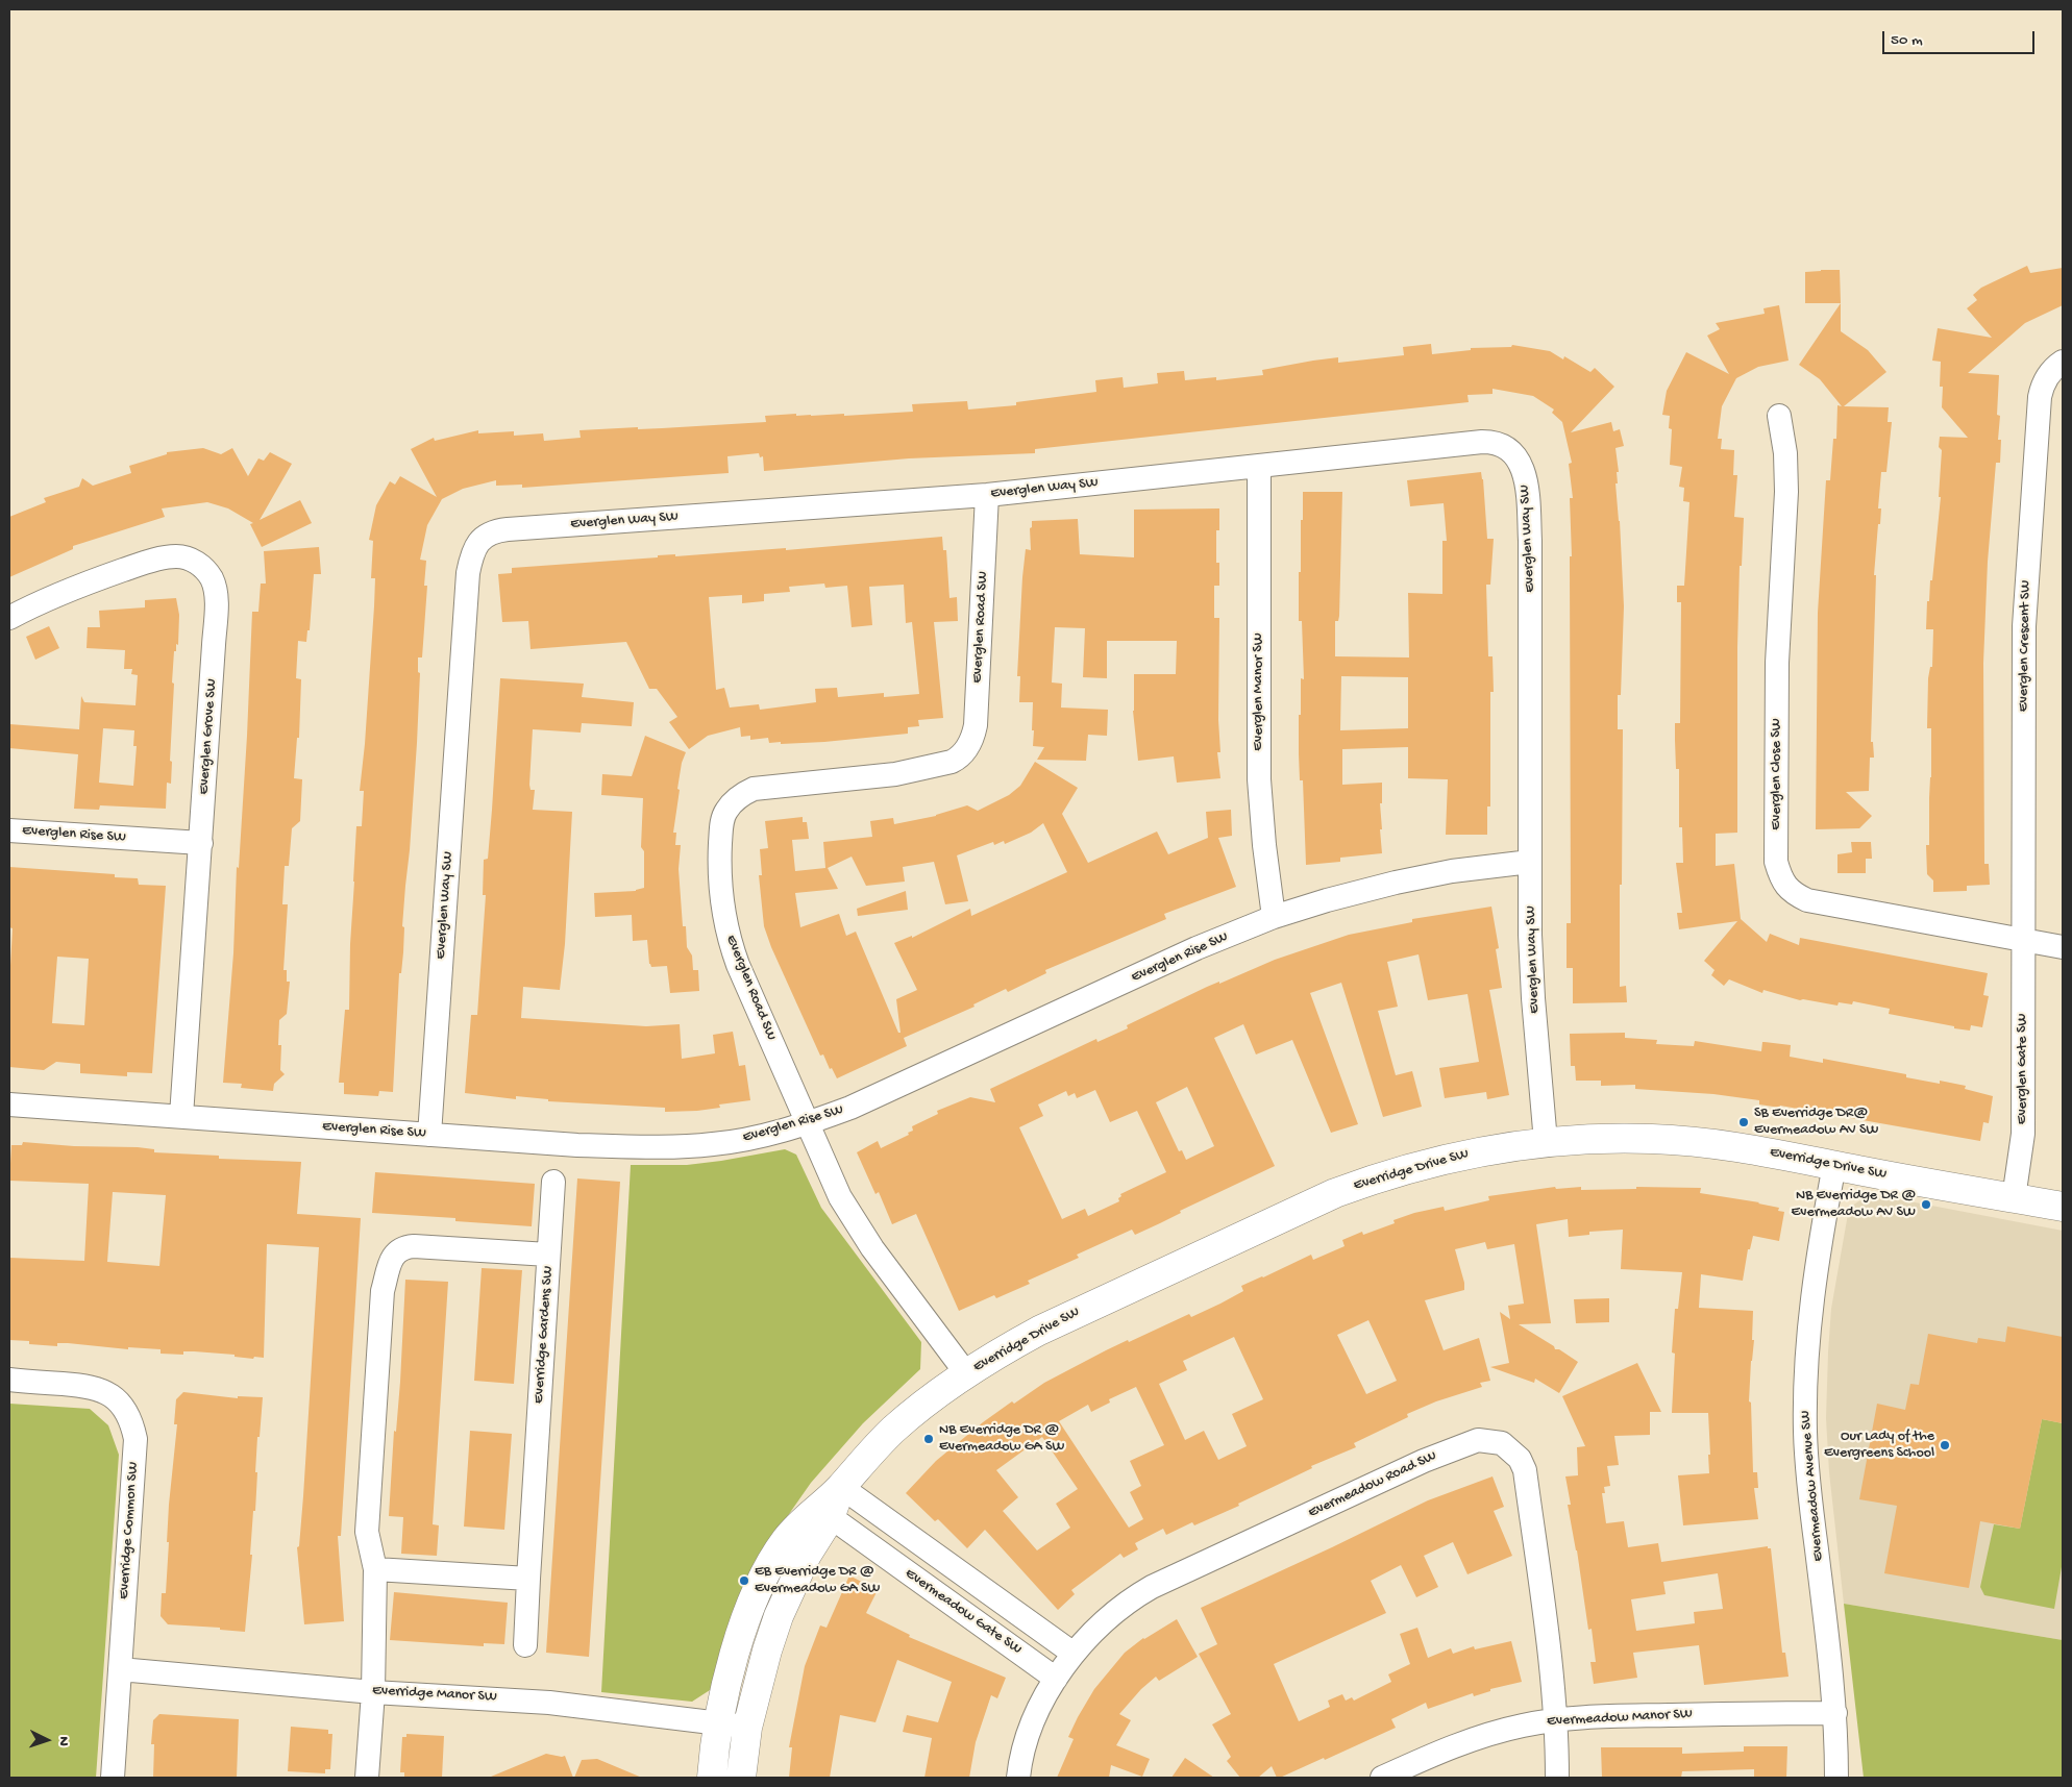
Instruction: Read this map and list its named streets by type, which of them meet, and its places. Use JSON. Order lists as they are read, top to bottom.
{
  "streets": {
    "street": [
      "Everglen Way SW",
      "Everglen Road SW",
      "Everglen Crescent SW",
      "Everglen Manor SW",
      "Everglen Grove SW",
      "Everglen Close SW",
      "Everglen Rise SW",
      "Everglen Gate SW",
      "Everridge Drive SW",
      "Everridge Gardens SW",
      "Evermeadow Road SW",
      "Evermeadow Avenue SW",
      "Everridge Common SW",
      "Evermeadow Gate SW",
      "Everridge Manor SW",
      "Evermeadow Manor SW"
    ]
  },
  "crossings": [
    ["Everglen Way SW", "Everglen Road SW"],
    ["Everglen Way SW", "Everglen Manor SW"],
    ["Everglen Way SW", "Everglen Rise SW"],
    ["Everglen Way SW", "Everridge Drive SW"],
    ["Everglen Road SW", "Everglen Rise SW"],
    ["Everglen Road SW", "Everridge Drive SW"],
    ["Everglen Crescent SW", "Everglen Close SW"],
    ["Everglen Crescent SW", "Everglen Gate SW"],
    ["Everglen Manor SW", "Everglen Rise SW"],
    ["Everglen Grove SW", "Everglen Rise SW"],
    ["Everglen Close SW", "Everglen Gate SW"],
    ["Everglen Gate SW", "Everridge Drive SW"],
    ["Everridge Drive SW", "Evermeadow Avenue SW"],
    ["Everridge Drive SW", "Evermeadow Gate SW"],
    ["Everridge Drive SW", "Everridge Manor SW"],
    ["Everridge Gardens SW", "Everridge Manor SW"],
    ["Evermeadow Road SW", "Evermeadow Gate SW"],
    ["Evermeadow Road SW", "Evermeadow Manor SW"],
    ["Evermeadow Avenue SW", "Evermeadow Manor SW"],
    ["Everridge Common SW", "Everridge Manor SW"]
  ],
  "places": [
    "SB Everridge DR@ Evermeadow AV SW",
    "NB Everridge DR @ Evermeadow AV SW",
    "NB Everridge DR @ Evermeadow GA SW",
    "Our Lady of the Evergreens School",
    "EB Everridge DR @ Evermeadow GA SW"
  ],
  "scale_bar": "50 m",
  "north": "right"
}
